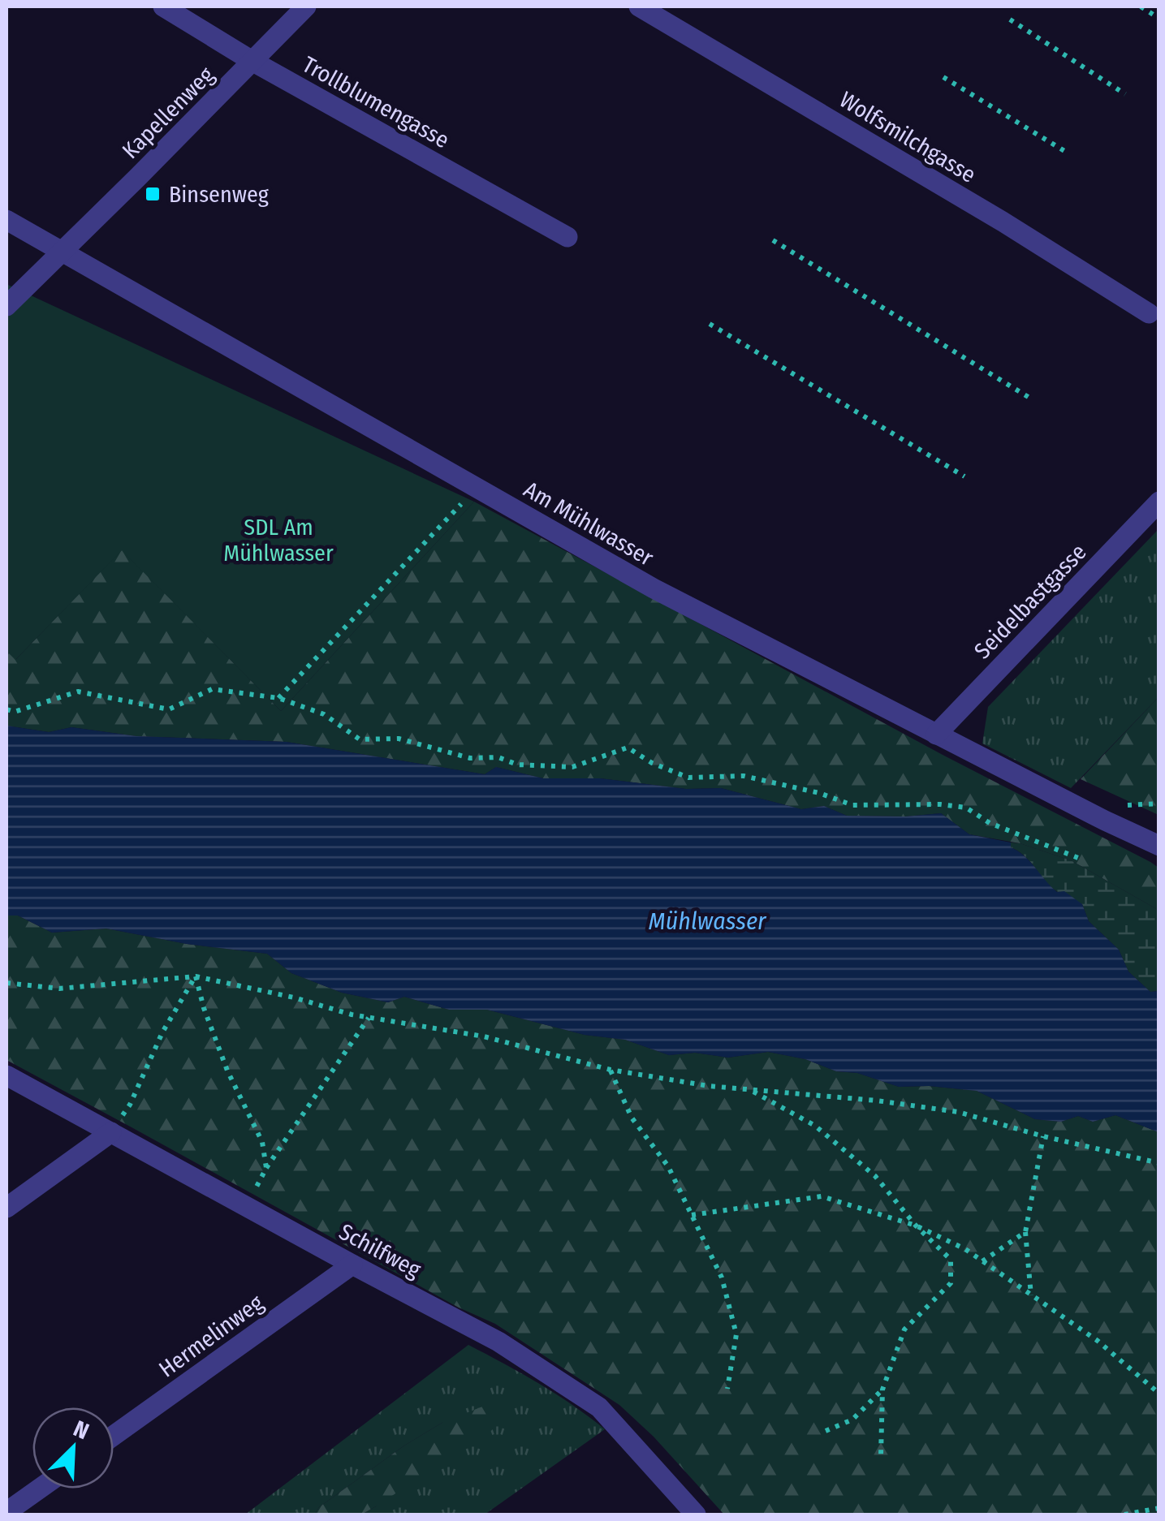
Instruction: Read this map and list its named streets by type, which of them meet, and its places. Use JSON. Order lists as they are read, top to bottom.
{
  "streets": {
    "street": [
      "Trollblumengasse",
      "Kapellenweg",
      "Wolfsmilchgasse",
      "Am Mühlwasser",
      "Seidelbastgasse",
      "Schilfweg",
      "Hermelinweg"
    ]
  },
  "crossings": [
    ["Trollblumengasse", "Kapellenweg"],
    ["Kapellenweg", "Am Mühlwasser"],
    ["Am Mühlwasser", "Seidelbastgasse"],
    ["Schilfweg", "Hermelinweg"]
  ],
  "water": ["Mühlwasser"],
  "parks": ["SDL Am Mühlwasser"],
  "places": {
    "transit": ["Binsenweg"]
  },
  "north": "top right"
}
